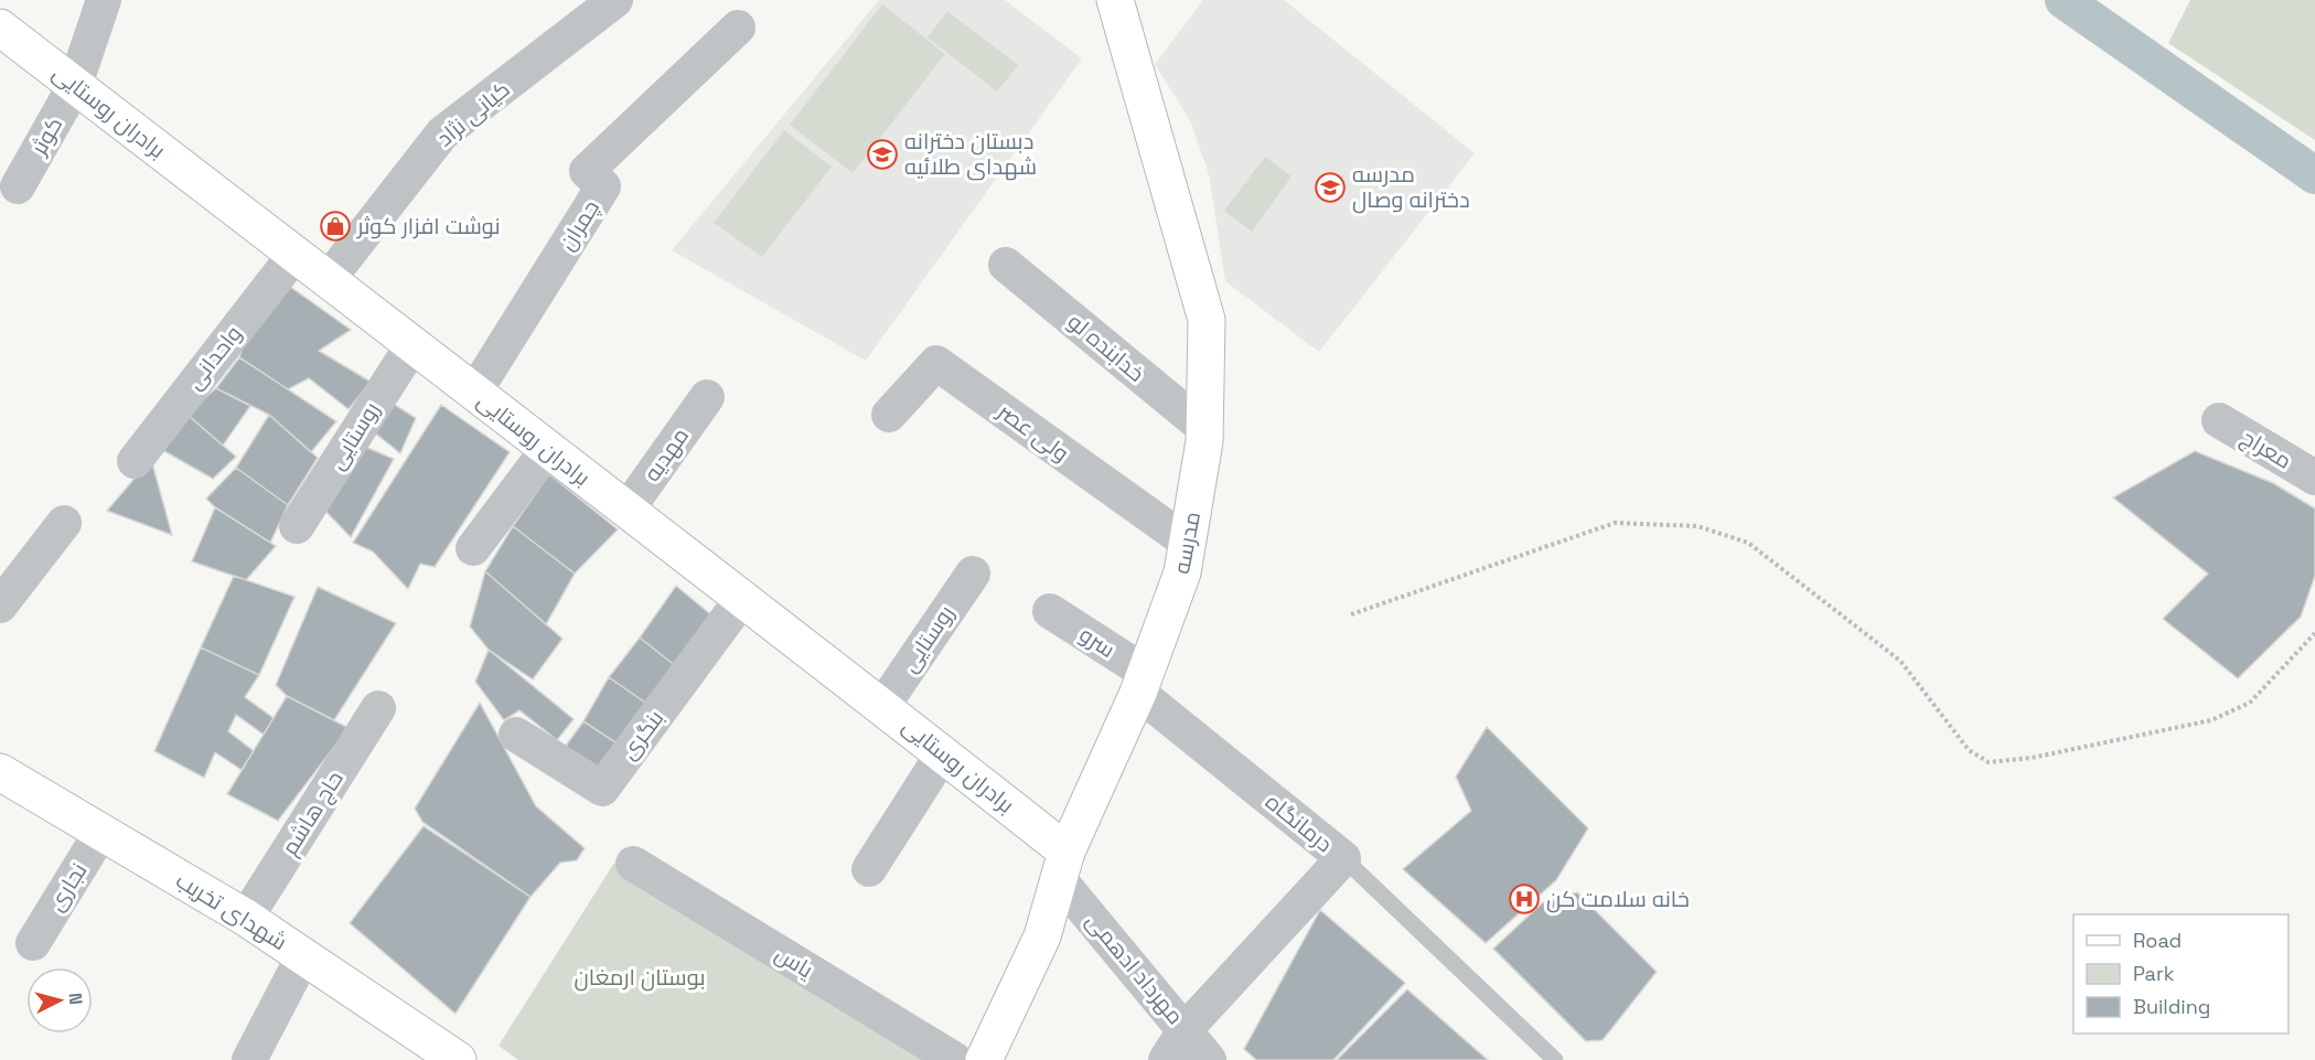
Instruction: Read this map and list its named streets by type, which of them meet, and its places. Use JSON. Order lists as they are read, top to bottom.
{
  "streets": {
    "street": [
      "برادران روستایی",
      "کیانی نژاد",
      "کوثر",
      "چمران",
      "خدابنده لو",
      "واحدانی",
      "ولی عصر",
      "روستایی",
      "معراج",
      "مهدیه",
      "مدرسه",
      "سرو",
      "بنگری",
      "حاج هاشم",
      "درمانگاه",
      "نجاری",
      "شهدای تخریب",
      "یاس",
      "مهرداد ادهمی"
    ]
  },
  "crossings": [
    ["برادران روستایی", "کیانی نژاد"],
    ["برادران روستایی", "کوثر"],
    ["برادران روستایی", "چمران"],
    ["برادران روستایی", "واحدانی"],
    ["برادران روستایی", "روستایی"],
    ["برادران روستایی", "مهدیه"],
    ["برادران روستایی", "مدرسه"],
    ["برادران روستایی", "بنگری"],
    ["برادران روستایی", "مهرداد ادهمی"],
    ["خدابنده لو", "مدرسه"],
    ["ولی عصر", "مدرسه"],
    ["مدرسه", "سرو"],
    ["مدرسه", "درمانگاه"],
    ["مدرسه", "مهرداد ادهمی"],
    ["سرو", "درمانگاه"],
    ["حاج هاشم", "شهدای تخریب"],
    ["درمانگاه", "مهرداد ادهمی"],
    ["نجاری", "شهدای تخریب"]
  ],
  "parks": ["بوستان ارمغان"],
  "places": {
    "school or university": ["دبستان دخترانه شهدای طلائیه", "مدرسه دخترانه وصال"],
    "shop": ["نوشت افزار کوثر"],
    "hospital": ["خانه سلامت کن"]
  },
  "legend": ["Road", "Park", "Building"],
  "north": "right"
}
